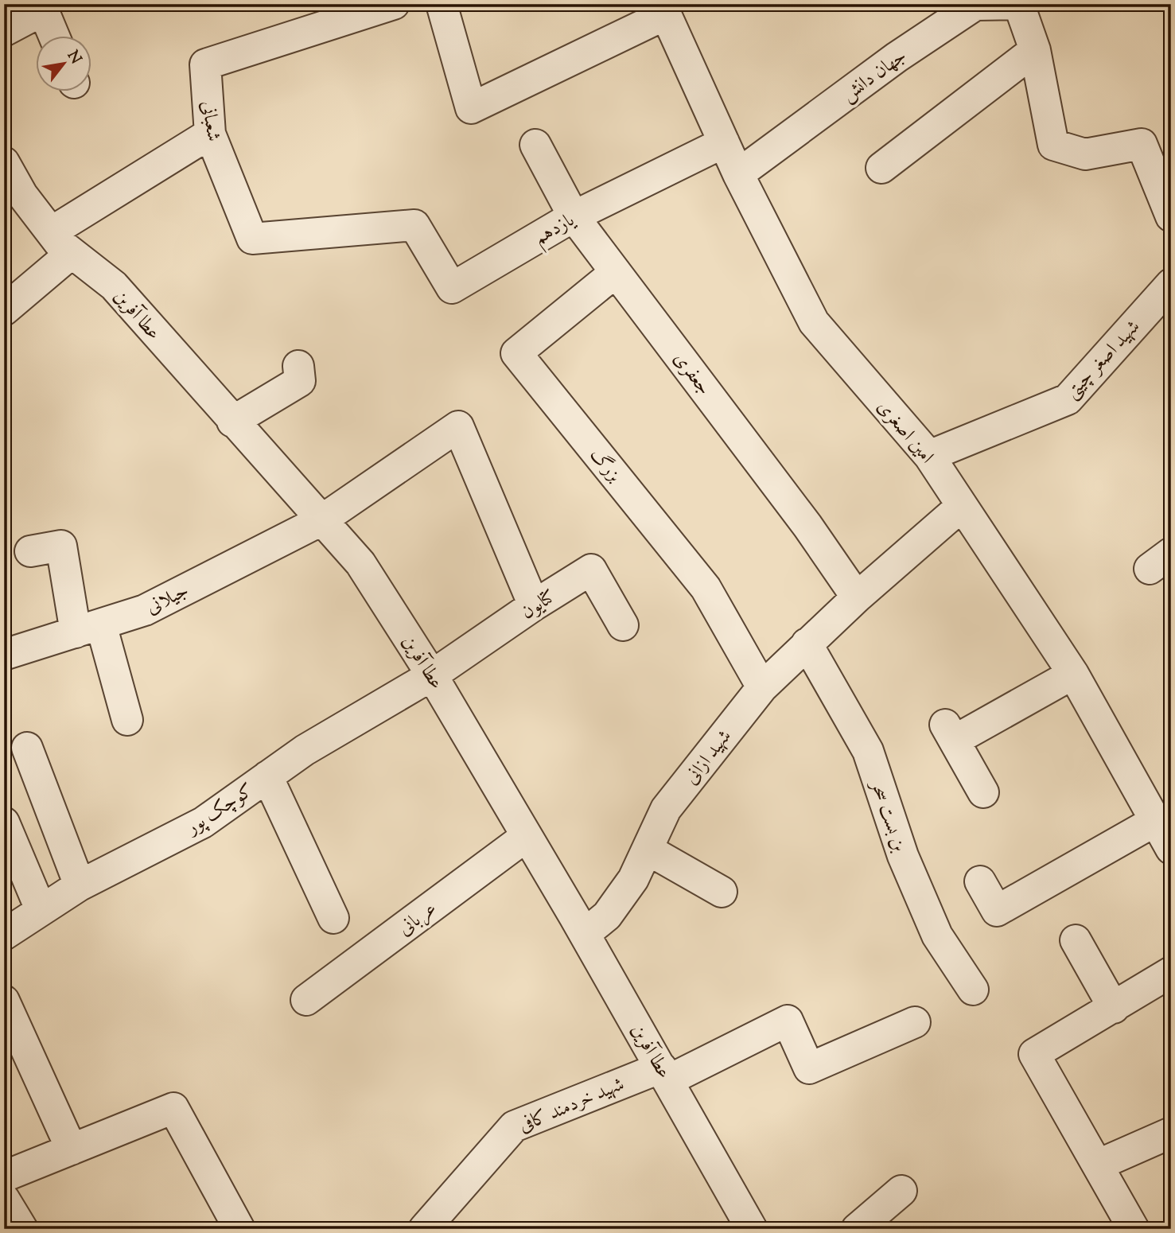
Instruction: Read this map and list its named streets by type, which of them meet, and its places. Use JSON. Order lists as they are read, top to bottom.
{
  "streets": {
    "street": [
      "جهان دانش",
      "شعبانی",
      "یازدهم",
      "عطا آفرین",
      "شهید اصغر چیتی",
      "جعفری",
      "امین اصغری",
      "بزرگ",
      "جیلانی",
      "کتایون",
      "شهید ازانی",
      "کوچک پور",
      "بن بست سحر",
      "عربانی",
      "شهید خردمند کافی"
    ]
  },
  "crossings": [
    ["جهان دانش", "امین اصغری"],
    ["شعبانی", "یازدهم"],
    ["یازدهم", "جعفری"],
    ["یازدهم", "امین اصغری"],
    ["عطا آفرین", "جیلانی"],
    ["عطا آفرین", "کتایون"],
    ["عطا آفرین", "شهید ازانی"],
    ["عطا آفرین", "کوچک پور"],
    ["عطا آفرین", "عربانی"],
    ["عطا آفرین", "شهید خردمند کافی"],
    ["شهید اصغر چیتی", "امین اصغری"],
    ["جعفری", "بزرگ"],
    ["جعفری", "شهید ازانی"],
    ["امین اصغری", "شهید ازانی"],
    ["بزرگ", "شهید ازانی"],
    ["کتایون", "کوچک پور"],
    ["شهید ازانی", "بن بست سحر"]
  ],
  "north": "top right"
}
